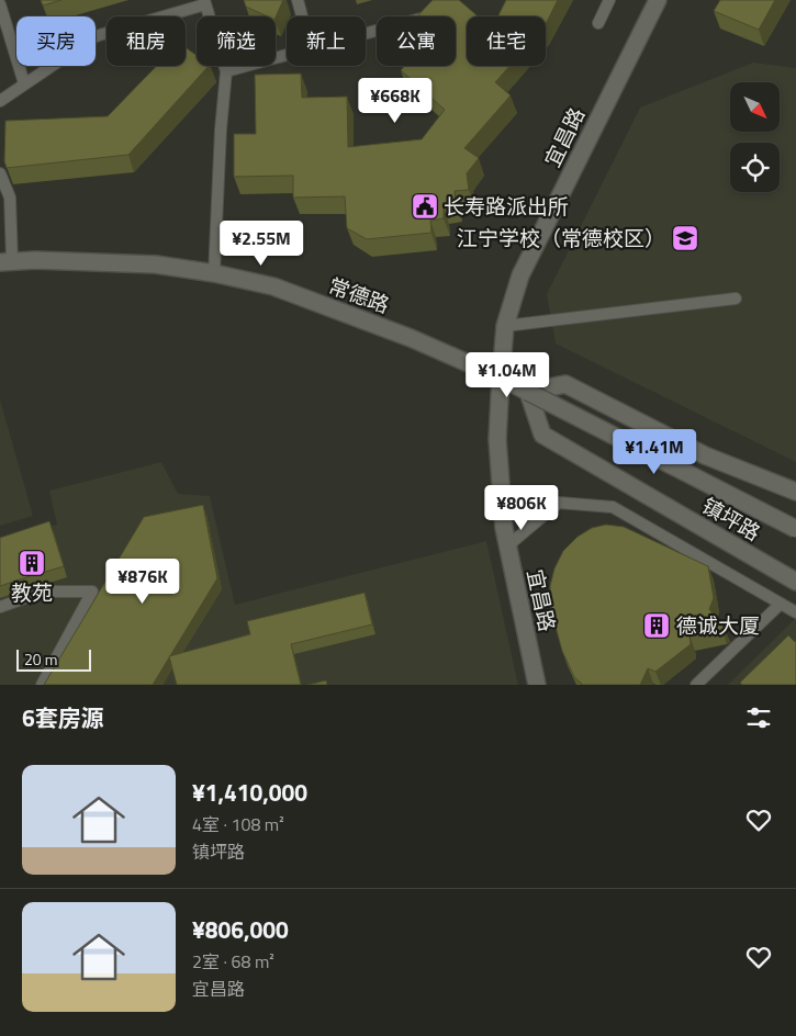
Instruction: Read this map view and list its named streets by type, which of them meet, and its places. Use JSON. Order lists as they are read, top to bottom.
{
  "streets": {
    "street": ["宜昌路", "常德路", "镇坪路"]
  },
  "crossings": [
    ["宜昌路", "常德路"],
    ["宜昌路", "镇坪路"],
    ["常德路", "镇坪路"]
  ],
  "places": {
    "public building": ["长寿路派出所"],
    "school or university": ["江宁学校（常德校区）"],
    "building": ["教苑", "德诚大厦"]
  },
  "scale_bar": "20 m",
  "north": "bottom right",
  "page": {
    "chip": [
      "买房",
      "租房",
      "筛选",
      "新上",
      "公寓",
      "住宅"
    ],
    "price": [
      "¥668K",
      "¥2.55M",
      "¥1.04M",
      "¥1.41M",
      "¥806K",
      "¥876K"
    ],
    "scale": "20 m",
    "heading": "6套房源",
    "list": [
      {
        "name": "¥1,410,000",
        "note": "4室 · 108 m² · 镇坪路"
      },
      {
        "name": "¥806,000",
        "note": "2室 · 68 m² · 宜昌路"
      }
    ]
  }
}
